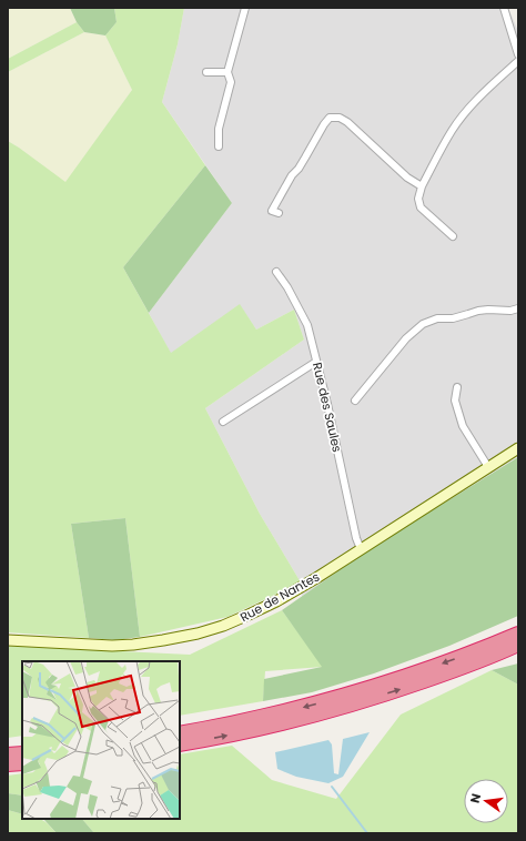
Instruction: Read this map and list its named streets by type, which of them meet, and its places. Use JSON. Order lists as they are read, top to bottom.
{
  "streets": {
    "main road": ["Rue de Nantes"],
    "street": ["Rue des Saules"]
  },
  "crossings": [
    ["Rue des Saules", "Rue de Nantes"]
  ],
  "north": "left"
}
